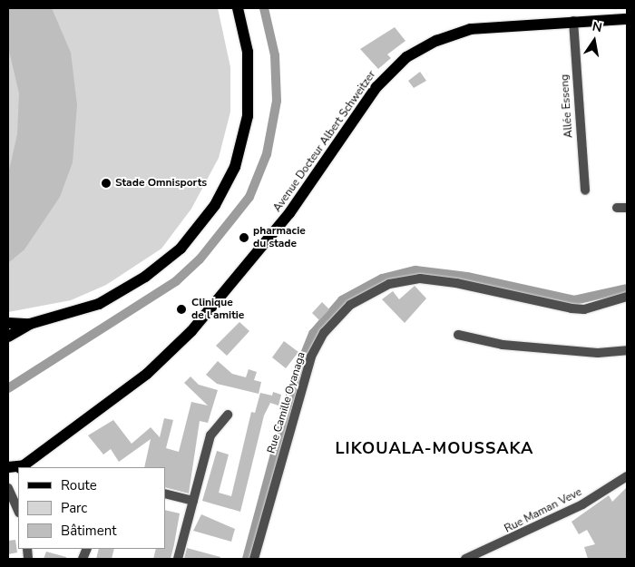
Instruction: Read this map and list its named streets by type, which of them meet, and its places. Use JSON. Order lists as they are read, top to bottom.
{
  "streets": {
    "main road": ["Avenue Docteur Albert Schweitzer"],
    "street": ["Allée Esseng", "Rue Camille Oyanaga", "Rue Maman Veve"]
  },
  "crossings": [
    ["Allée Esseng", "Avenue Docteur Albert Schweitzer"]
  ],
  "districts": ["LIKOUALA-MOUSSAKA"],
  "places": ["Stade Omnisports", "pharmacie du stade", "Clinique de l amitie"],
  "legend": ["Route", "Parc", "Bâtiment"],
  "north": "top"
}
